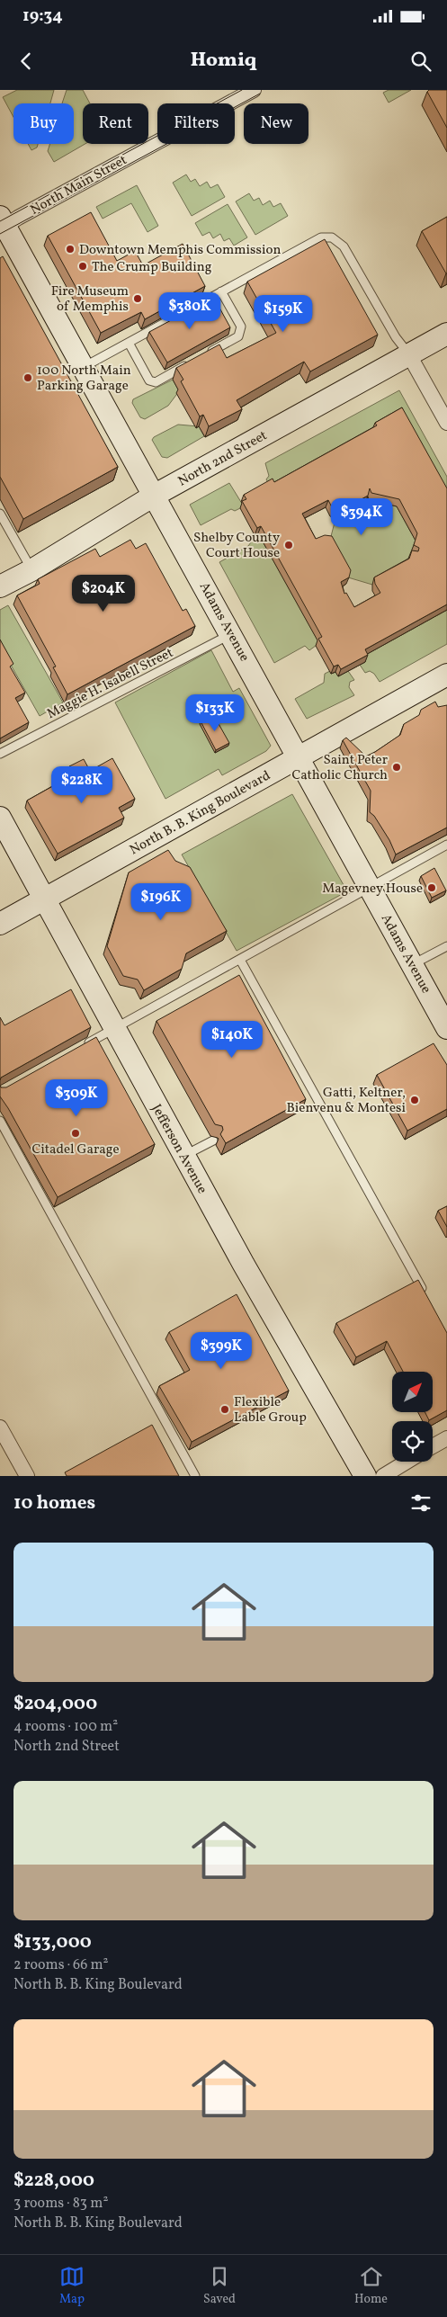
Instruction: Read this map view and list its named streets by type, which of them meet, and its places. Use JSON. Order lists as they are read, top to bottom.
{
  "streets": {
    "main road": [
      "North 2nd Street",
      "Adams Avenue",
      "North B. B. King Boulevard",
      "Jefferson Avenue"
    ],
    "street": ["North Main Street"],
    "lane": ["Maggie H. Isabell Street"]
  },
  "crossings": [
    ["North Main Street", "Adams Avenue"],
    ["North 2nd Street", "Adams Avenue"],
    ["Adams Avenue", "Maggie H. Isabell Street"],
    ["Adams Avenue", "North B. B. King Boulevard"],
    ["North B. B. King Boulevard", "Jefferson Avenue"]
  ],
  "places": [
    "Downtown Memphis Commission",
    "The Crump Building",
    "Fire Museum of Memphis",
    "100 North Main Parking Garage",
    "Shelby County Court House",
    "Saint Peter Catholic Church",
    "Magevney House",
    "Gatti, Keltner, Bienvenu & Montesi",
    "Citadel Garage",
    "Flexible Lable Group"
  ],
  "north": "top right",
  "page": {
    "status": "19:34",
    "header": "Homiq",
    "chip": [
      "Buy",
      "Rent",
      "Filters",
      "New"
    ],
    "price": [
      "$380K",
      "$159K",
      "$394K",
      "$204K",
      "$133K",
      "$228K",
      "$196K",
      "$140K",
      "$309K",
      "$399K"
    ],
    "heading": "10 homes",
    "list": [
      {
        "name": "$204,000",
        "note": "4 rooms · 100 m² · North 2nd Street"
      },
      {
        "name": "$133,000",
        "note": "2 rooms · 66 m² · North B. B. King Boulevard"
      },
      {
        "name": "$228,000",
        "note": "3 rooms · 83 m² · North B. B. King Boulevard"
      }
    ],
    "tabs": ["Map", "Saved", "Home"]
  }
}
